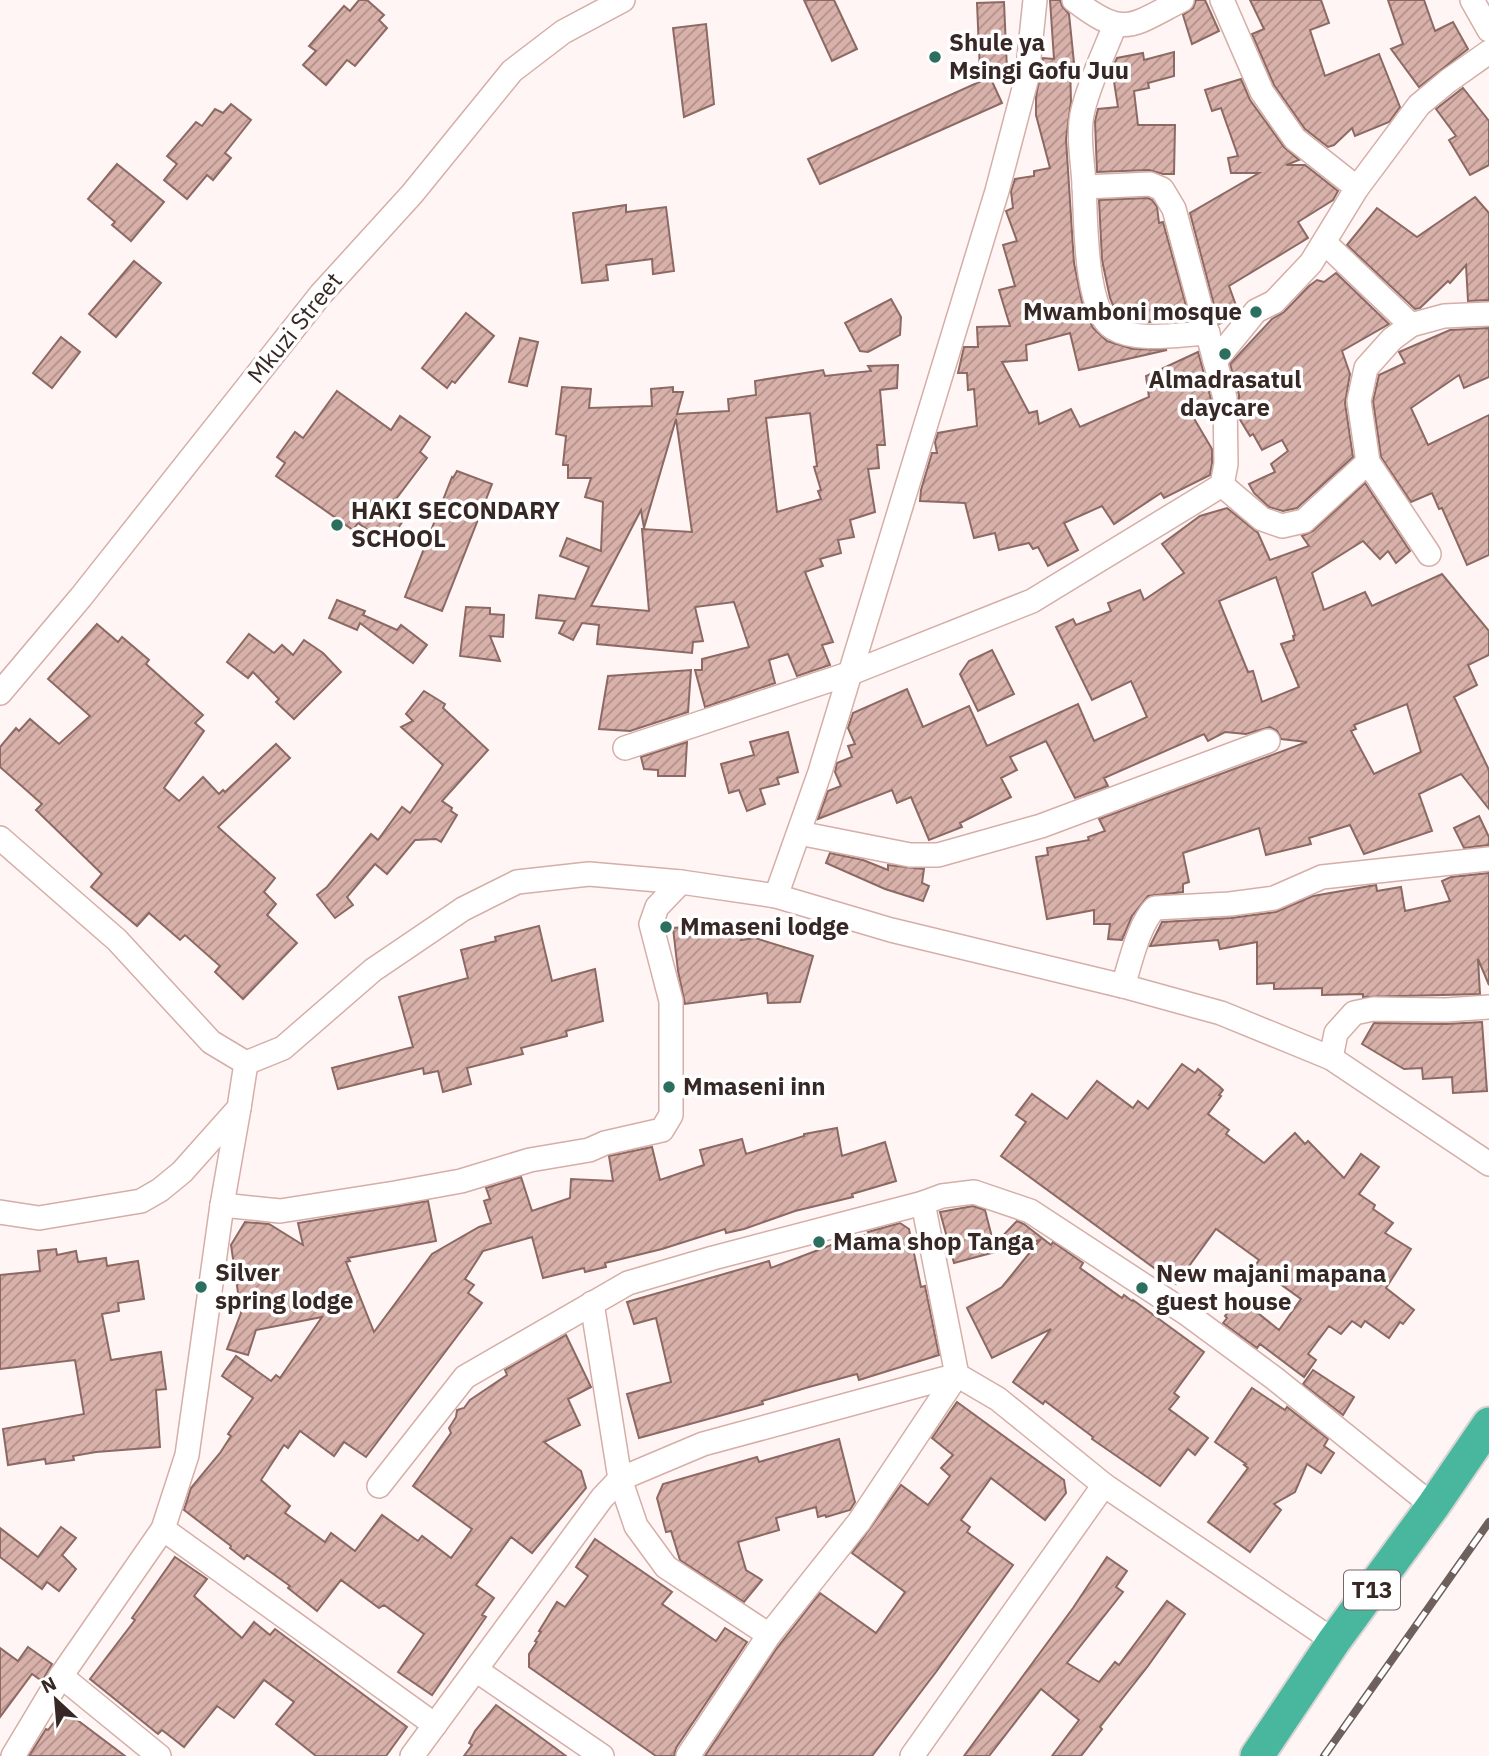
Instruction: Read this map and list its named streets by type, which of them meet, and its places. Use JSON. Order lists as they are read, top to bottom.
{
  "streets": {
    "highway": ["T13"],
    "street": ["Mkuzi Street"]
  },
  "places": [
    "Shule ya Msingi Gofu Juu",
    "Mwamboni mosque",
    "Almadrasatul daycare",
    "HAKI SECONDARY SCHOOL",
    "Mmaseni lodge",
    "Mmaseni inn",
    "Mama shop Tanga",
    "Silver spring lodge",
    "New majani mapana guest house"
  ],
  "north": "top left"
}
